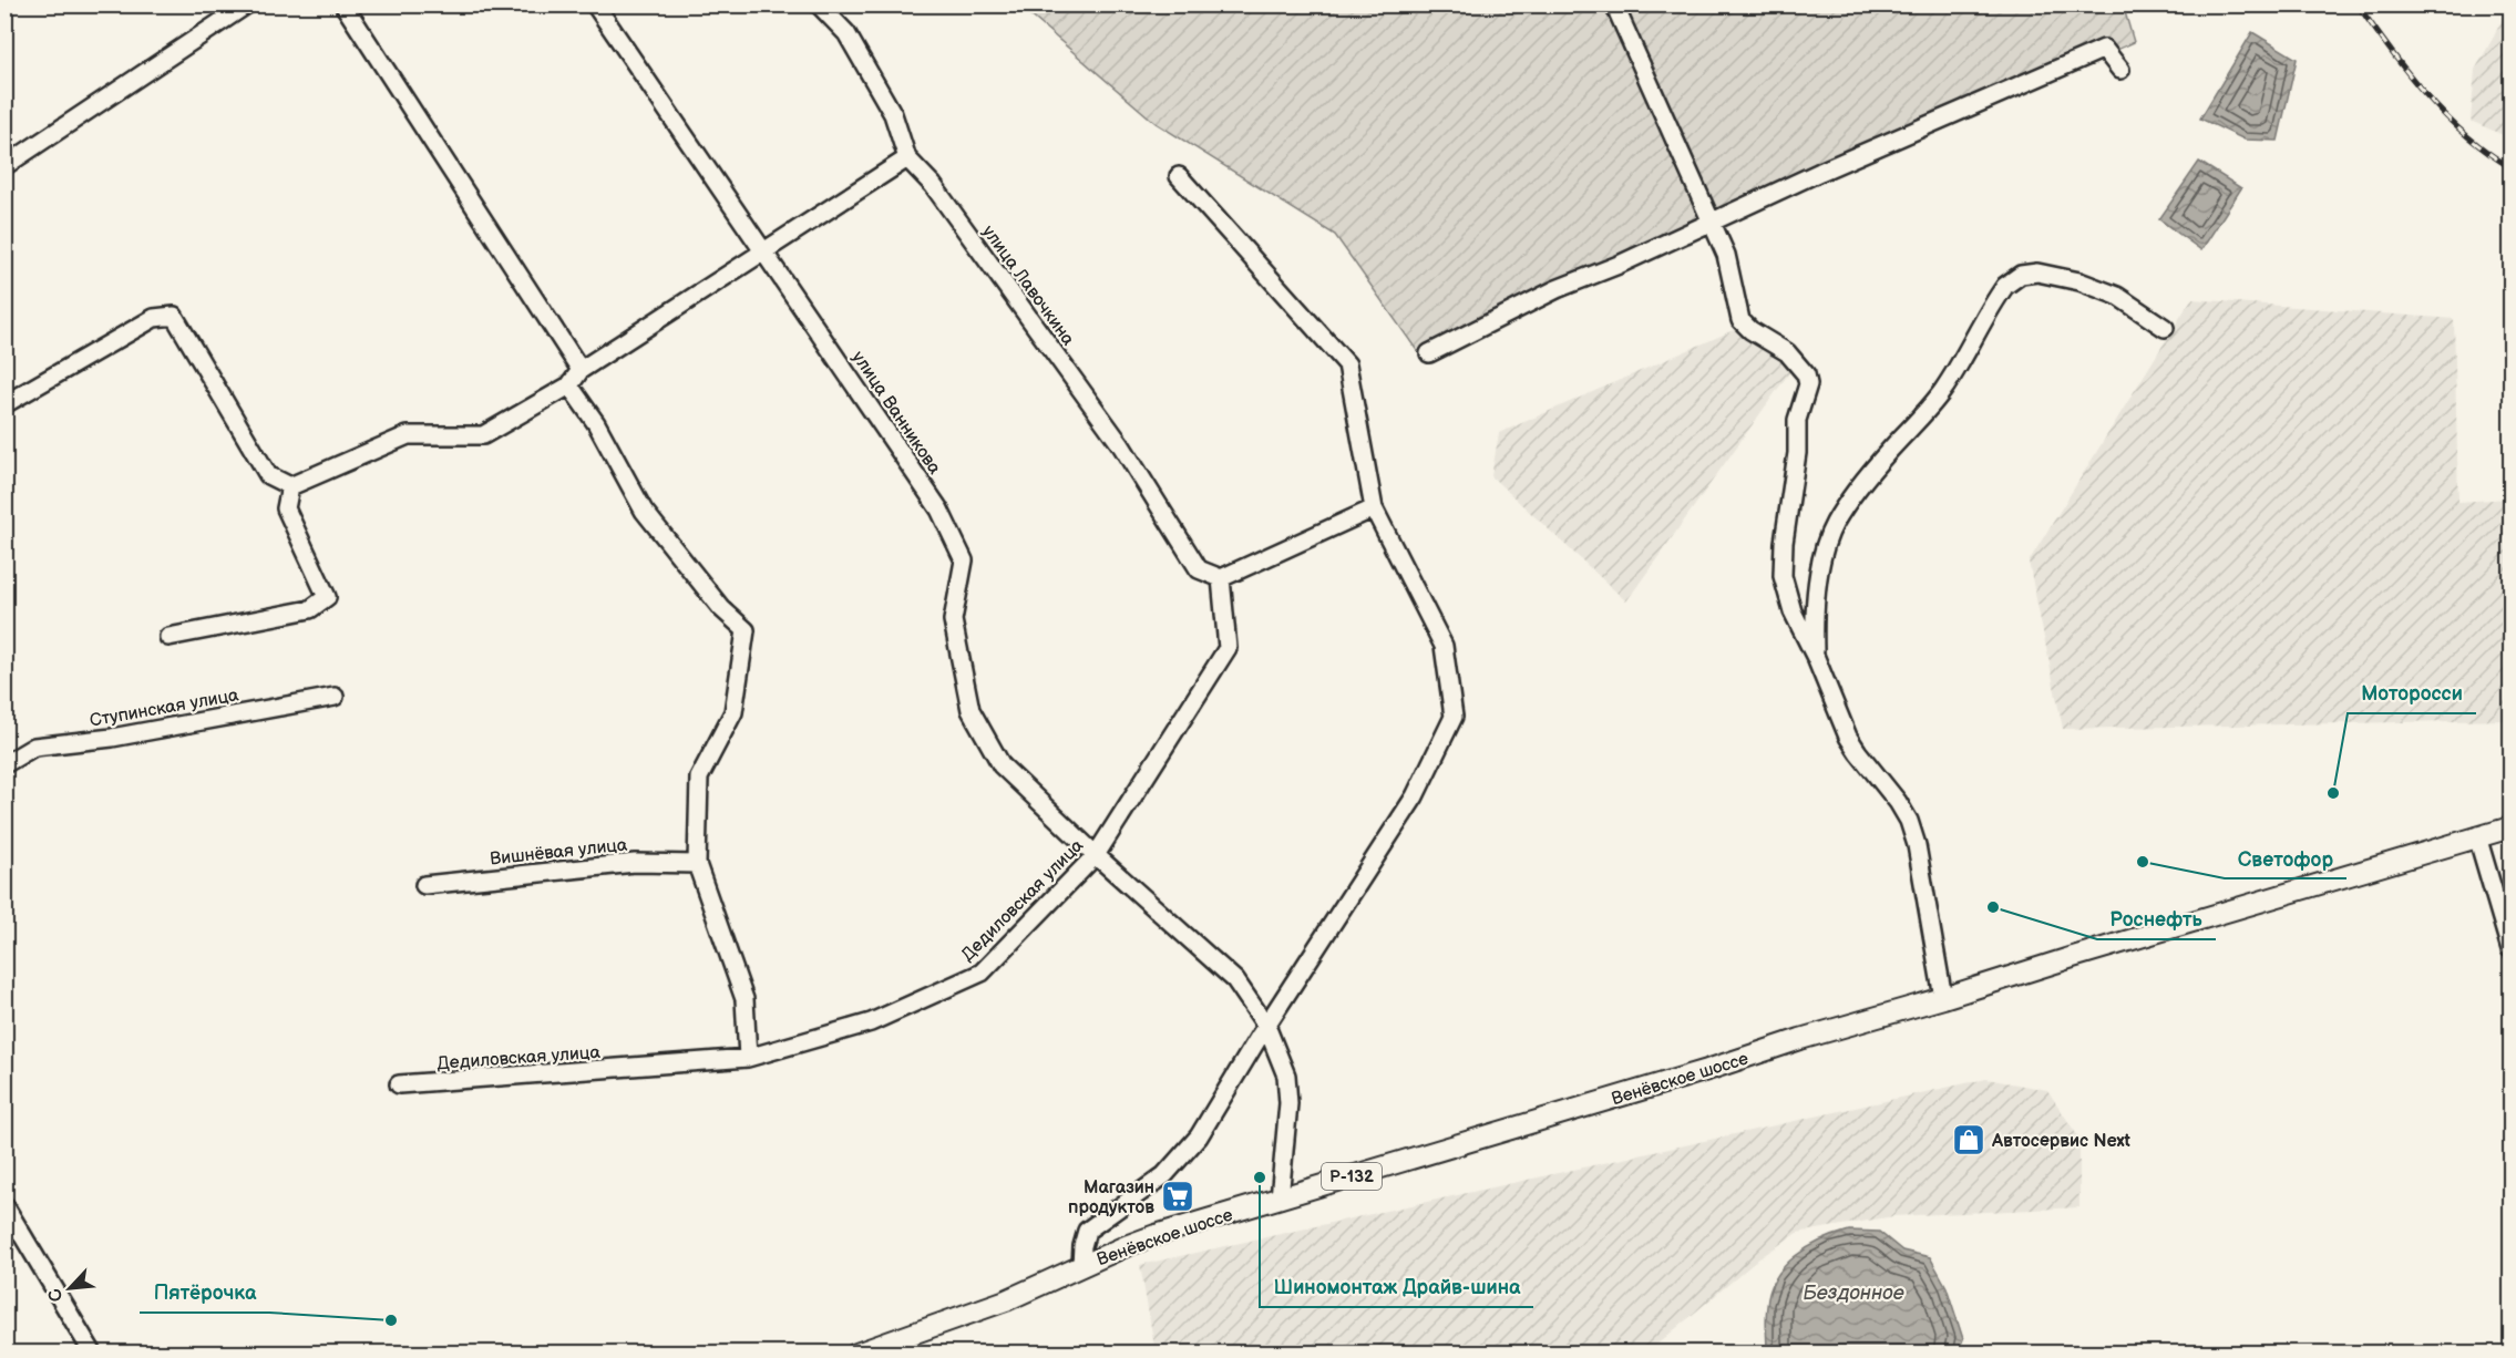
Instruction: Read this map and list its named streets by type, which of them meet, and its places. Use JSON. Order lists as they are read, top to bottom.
{
  "streets": {
    "main road": ["Венёвское шоссе", "Р-132"],
    "street": [
      "улица Лавочкина",
      "улица Ванникова",
      "Ступинская улица",
      "Вишнёвая улица",
      "Дедиловская улица"
    ]
  },
  "crossings": [
    ["улица Лавочкина", "Дедиловская улица"],
    ["улица Ванникова", "Дедиловская улица"],
    ["улица Ванникова", "Венёвское шоссе"]
  ],
  "water": ["Бездонное"],
  "places": {
    "other": [
      "Моторосси",
      "Светофор",
      "Роснефть",
      "Шиномонтаж Драйв-шина",
      "Пятёрочка"
    ],
    "shop": ["Автосервис Next"],
    "supermarket": ["Магазин продуктов"]
  },
  "north": "bottom left"
}
